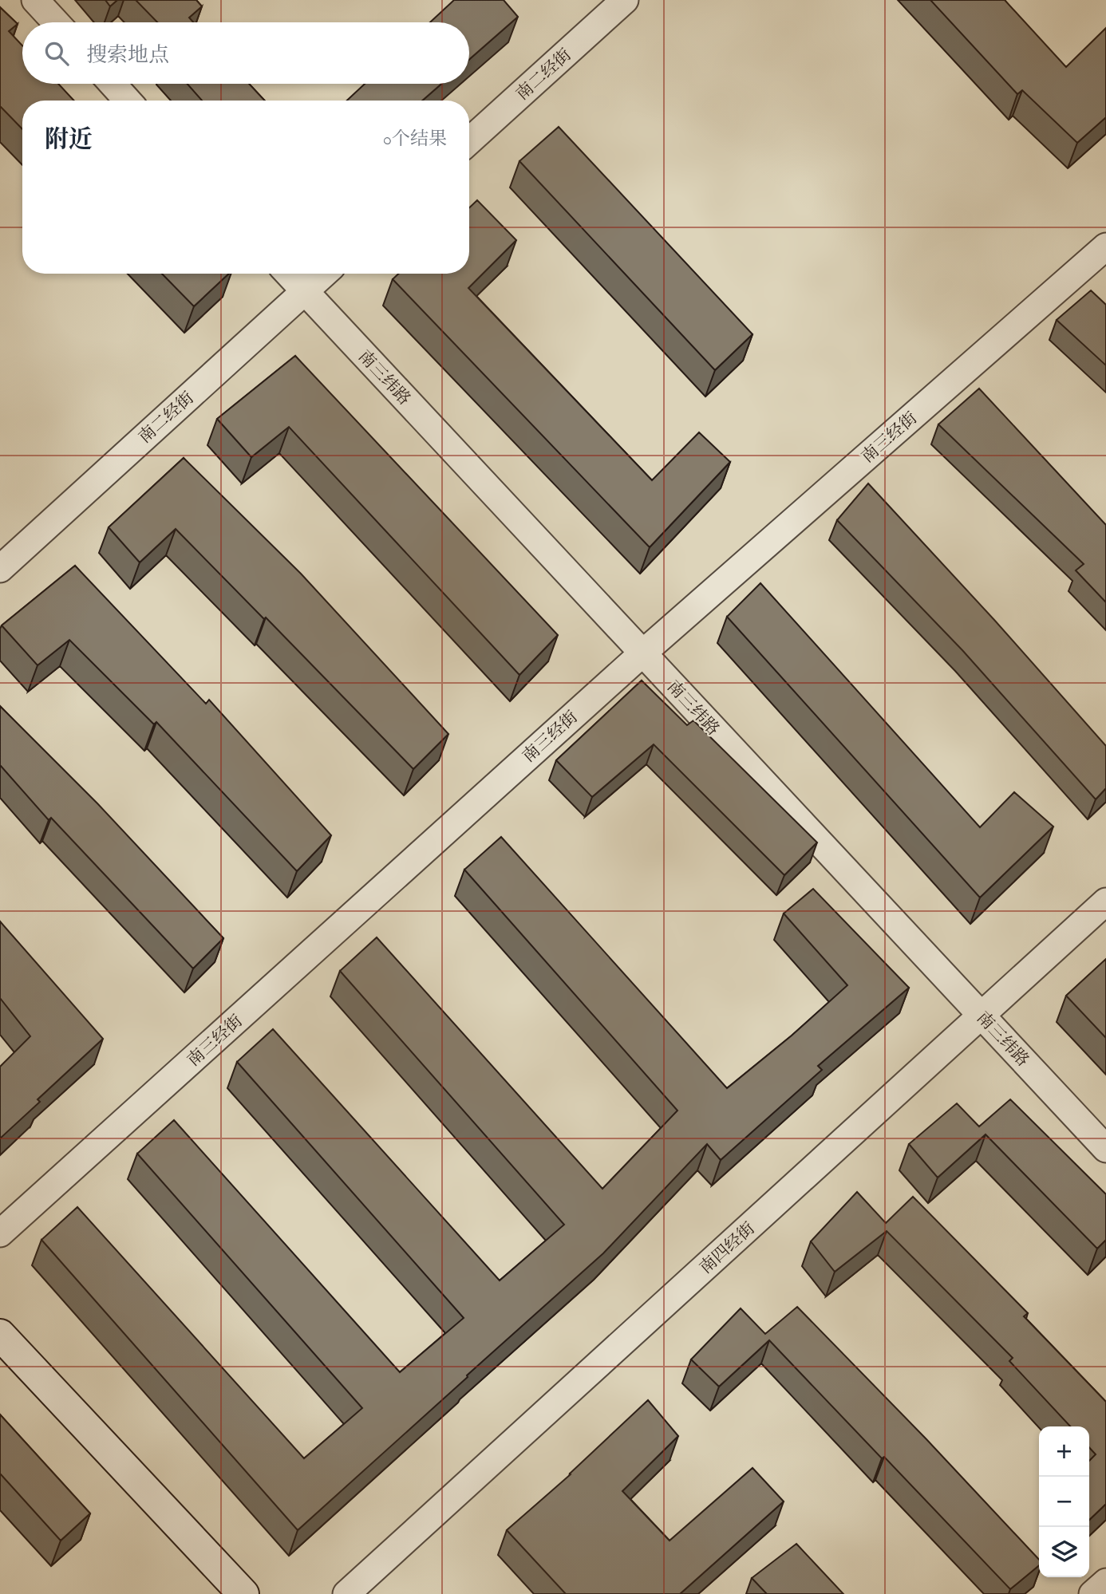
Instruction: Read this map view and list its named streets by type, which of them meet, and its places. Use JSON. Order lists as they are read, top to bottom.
{
  "streets": {
    "street": [
      "南二经街",
      "南三纬路",
      "南三经街",
      "南四经街"
    ]
  },
  "crossings": [
    ["南二经街", "南三纬路"],
    ["南三纬路", "南三经街"],
    ["南三纬路", "南四经街"]
  ],
  "page": {
    "search": "搜索地点",
    "heading": ["附近", "0个结果"],
    "map_buttons": ["+", "−"]
  }
}
